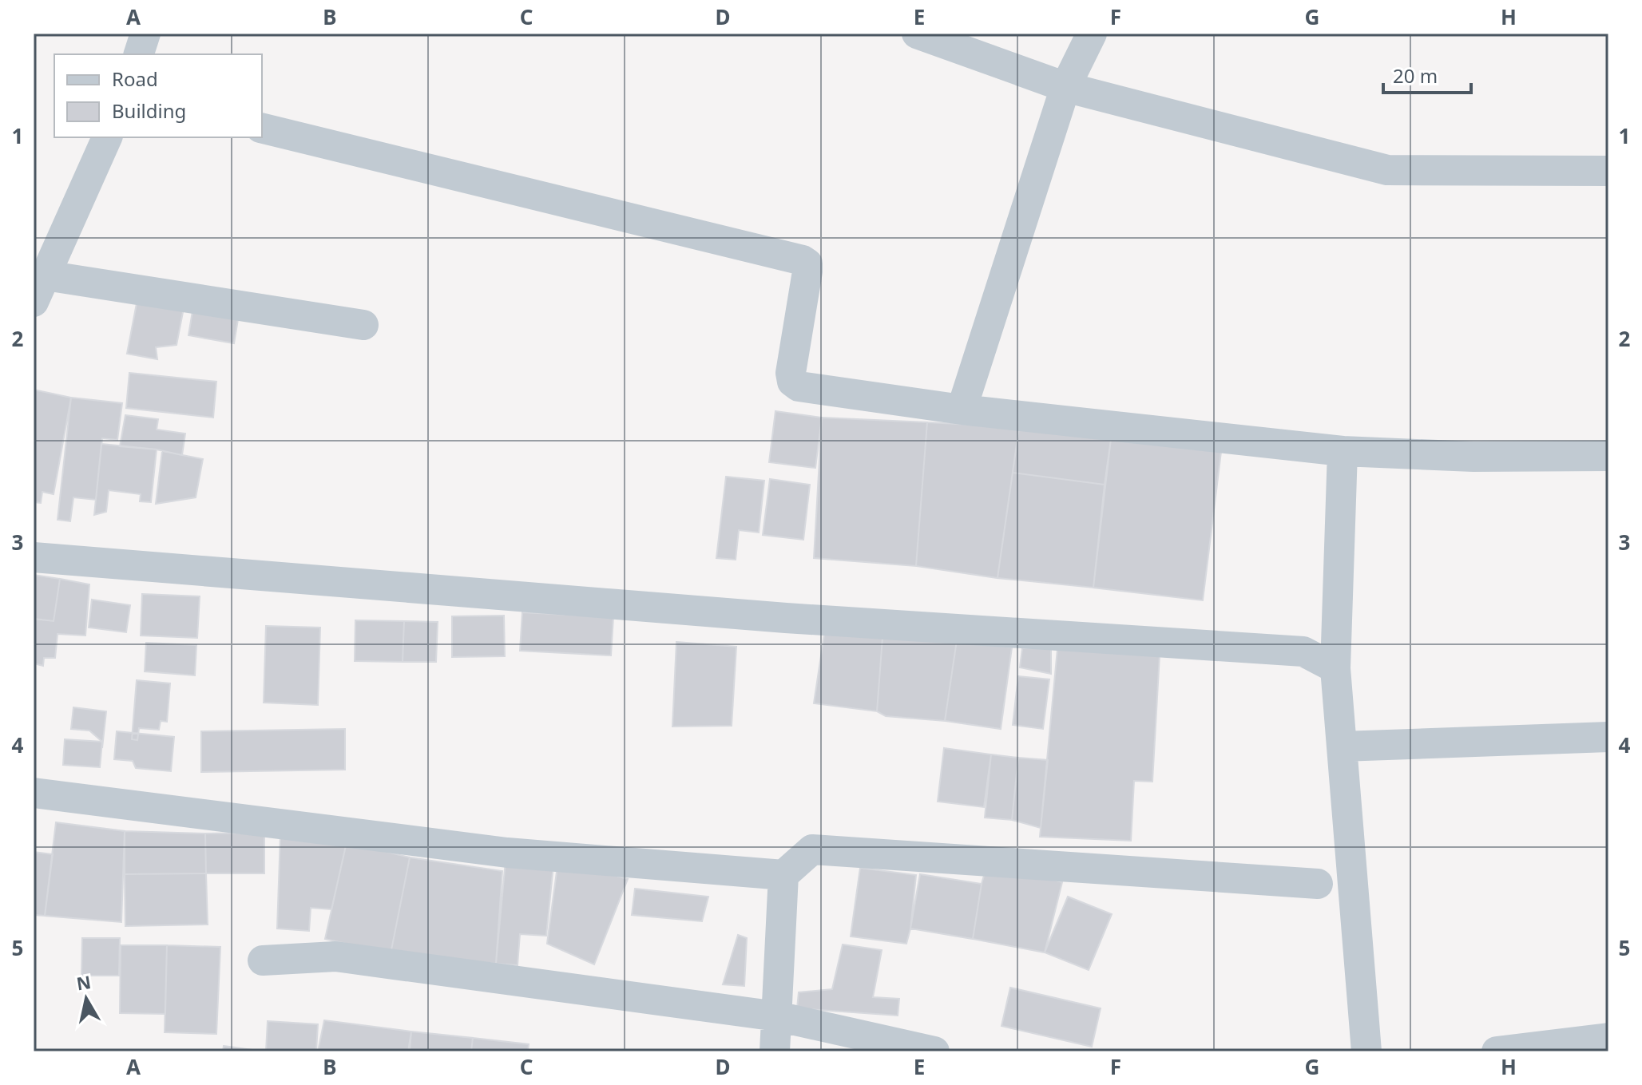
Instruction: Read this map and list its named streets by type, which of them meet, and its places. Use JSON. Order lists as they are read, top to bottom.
{
  "legend": ["Road", "Building"],
  "scale_bar": "20 m",
  "north": "top",
  "grid": {
    "columns": [
      "A",
      "B",
      "C",
      "D",
      "E",
      "F",
      "G",
      "H"
    ],
    "rows": [
      "1",
      "2",
      "3",
      "4",
      "5"
    ]
  }
}
